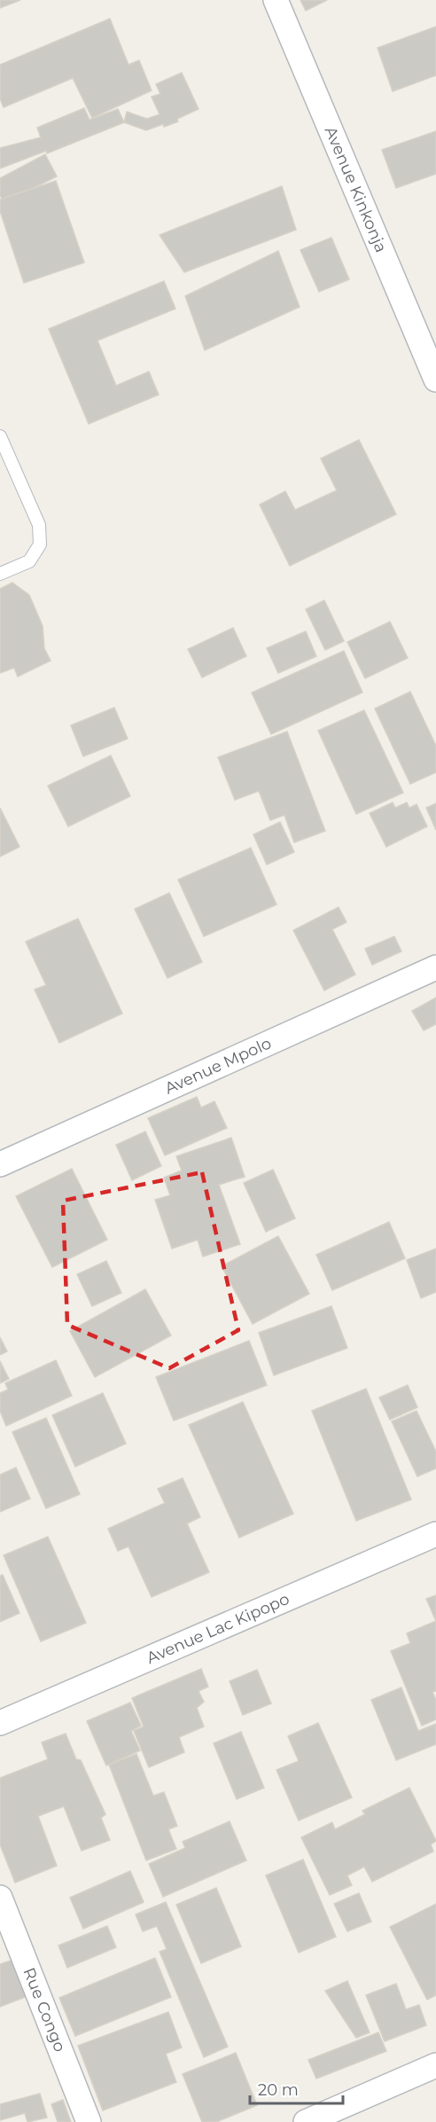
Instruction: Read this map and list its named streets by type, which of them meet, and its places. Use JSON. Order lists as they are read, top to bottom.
{
  "streets": {
    "street": [
      "Avenue Kinkonja",
      "Avenue Mpolo",
      "Avenue Lac Kipopo",
      "Rue Congo"
    ]
  },
  "scale_bar": "20 m"
}
